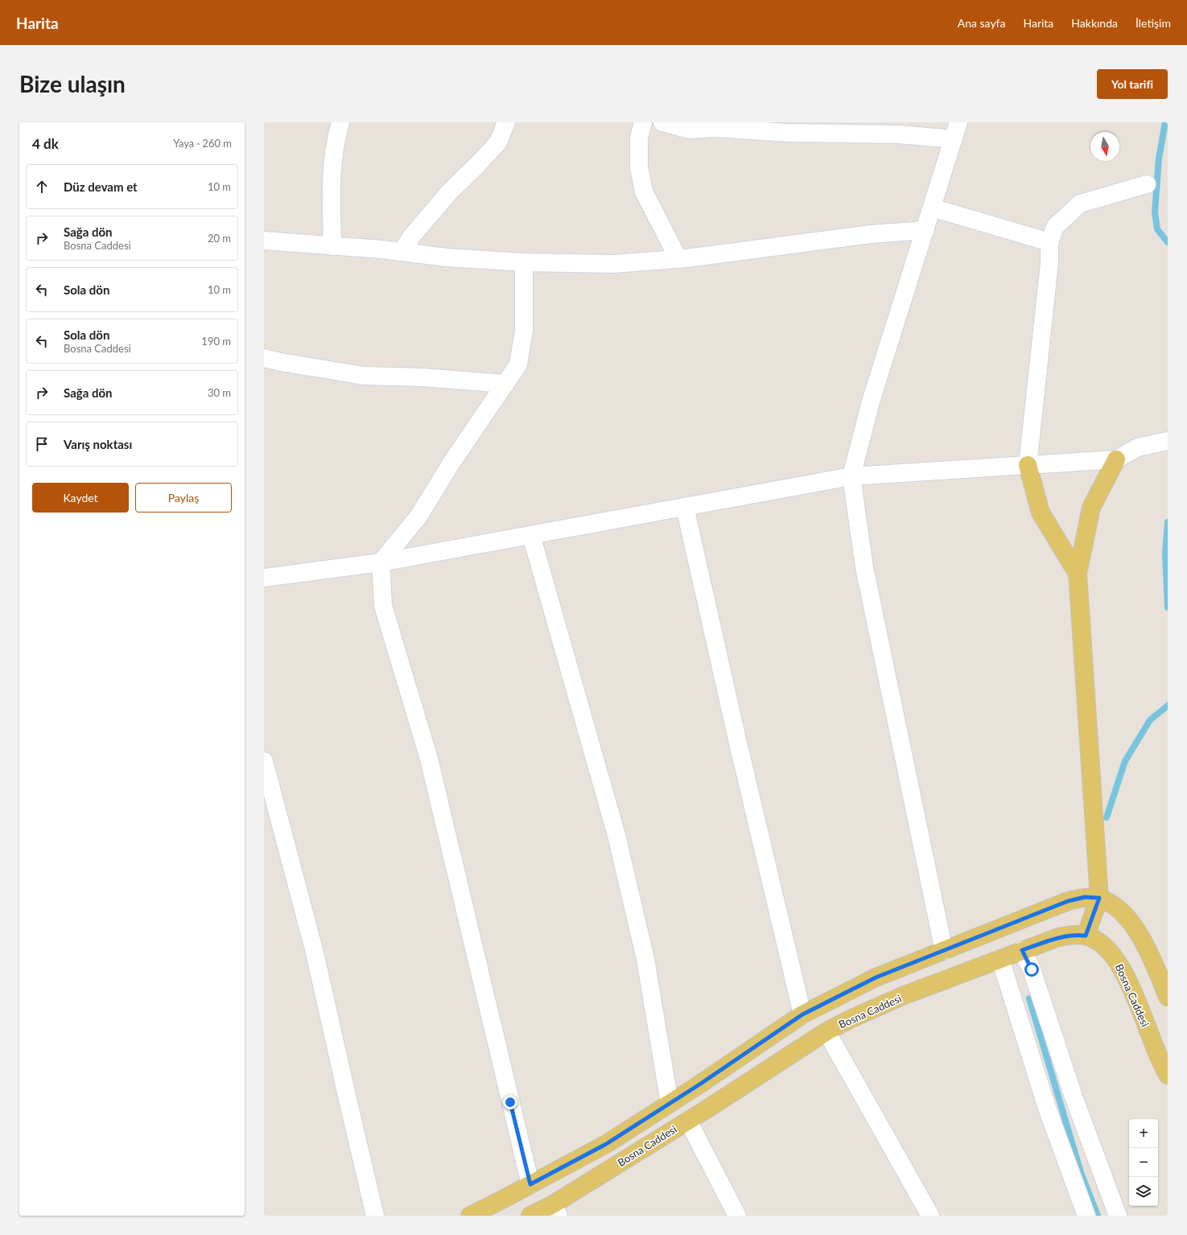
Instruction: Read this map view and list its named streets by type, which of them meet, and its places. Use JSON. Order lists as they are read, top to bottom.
{
  "streets": {
    "main road": ["Bosna Caddesi"]
  },
  "north": "bottom",
  "page": {
    "header": "Harita",
    "nav": [
      "Ana sayfa",
      "Harita",
      "Hakkında",
      "İletişim"
    ],
    "buttons": [
      "Yol tarifi",
      ["Kaydet", "Paylaş"]
    ],
    "title": "Bize ulaşın",
    "heading": ["4 dk", "Yaya · 260 m"],
    "list": [
      ["Düz devam et", "10 m"],
      ["Sağa dön", "Bosna Caddesi", "20 m"],
      ["Sola dön", "10 m"],
      ["Sola dön", "Bosna Caddesi", "190 m"],
      ["Sağa dön", "30 m"],
      "Varış noktası"
    ],
    "map_buttons": ["+", "−"]
  }
}
